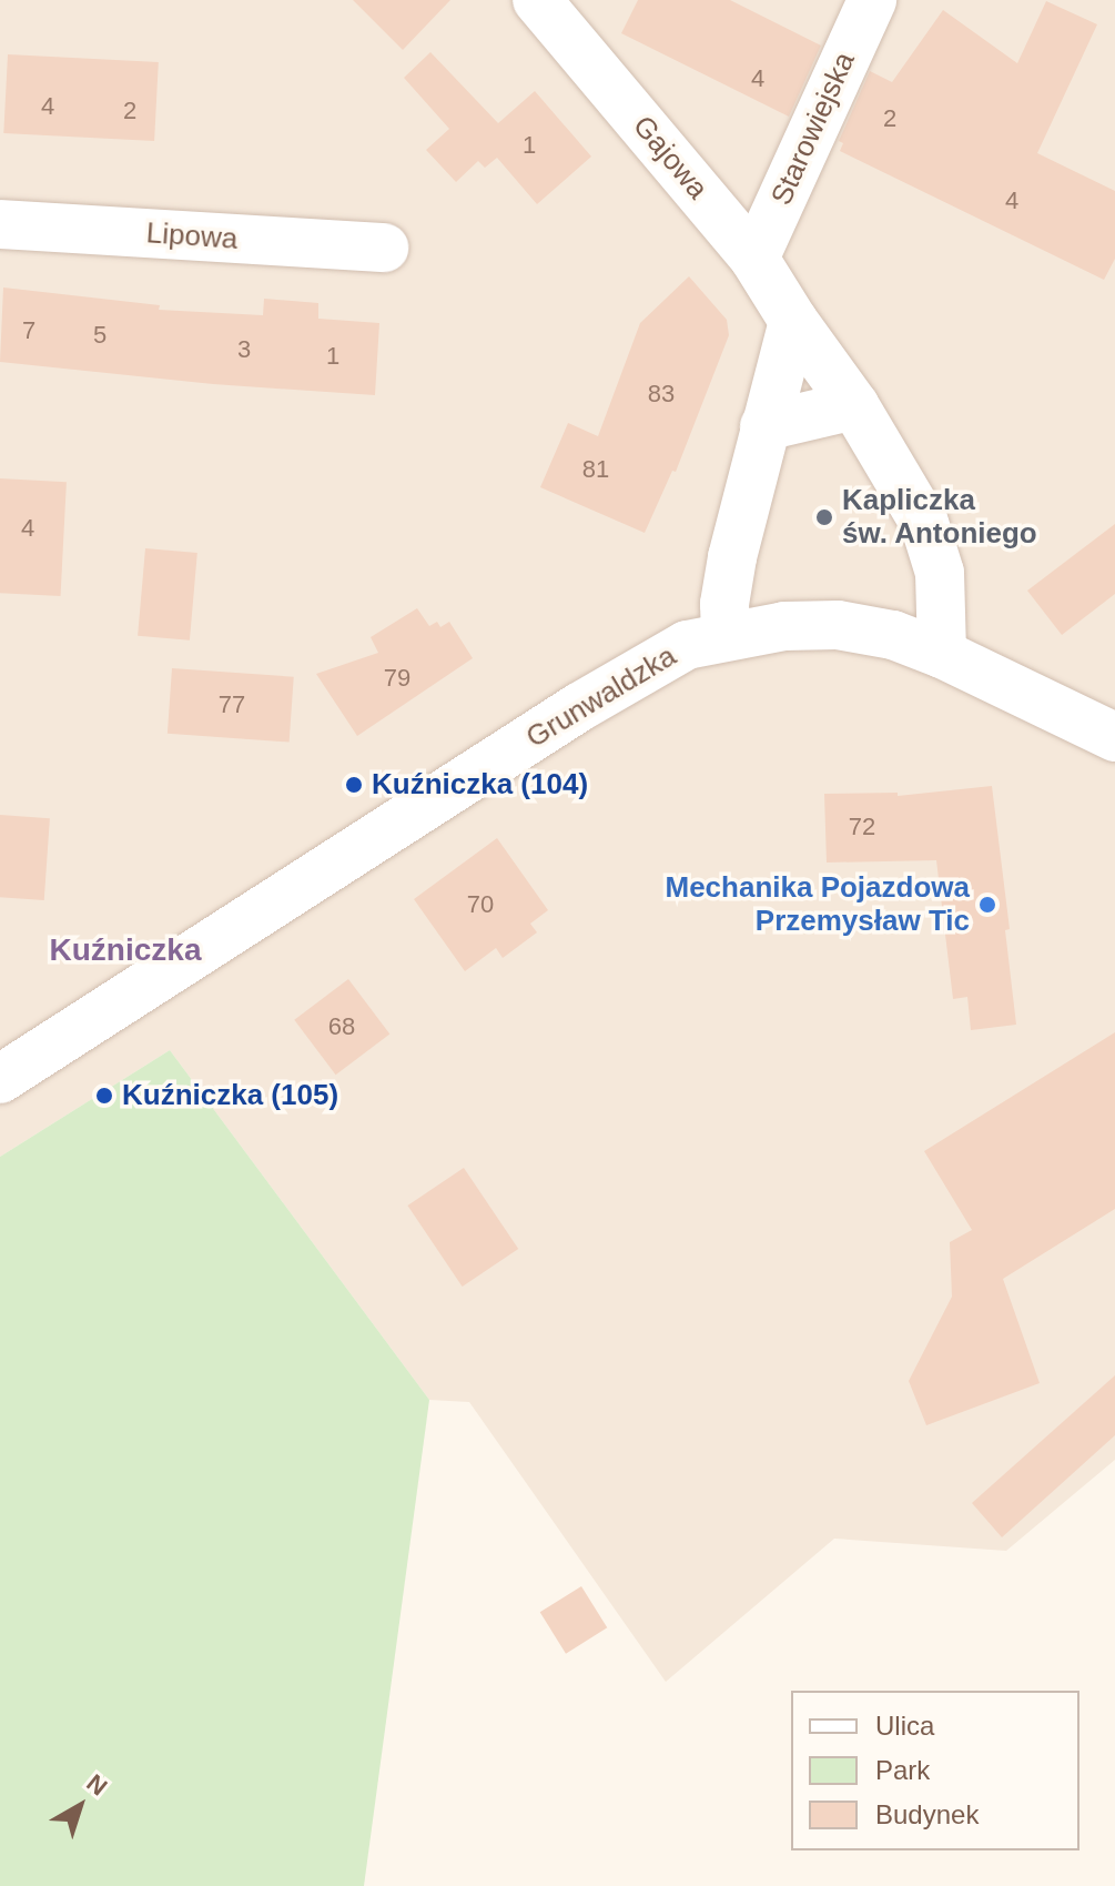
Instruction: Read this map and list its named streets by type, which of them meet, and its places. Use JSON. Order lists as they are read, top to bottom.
{
  "streets": {
    "street": [
      "Starowiejska",
      "Gajowa",
      "Lipowa",
      "Grunwaldzka"
    ]
  },
  "crossings": [
    ["Starowiejska", "Gajowa"],
    ["Gajowa", "Grunwaldzka"]
  ],
  "districts": ["Kuźniczka"],
  "places": [
    "Kapliczka św. Antoniego",
    "Kuźniczka (104)",
    "Mechanika Pojazdowa Przemysław Tic",
    "Kuźniczka (105)"
  ],
  "house_numbers": [
    "4",
    "4",
    "2",
    "2",
    "1",
    "4",
    "7",
    "5",
    "3",
    "1",
    "83",
    "81",
    "4",
    "79",
    "77",
    "72",
    "70",
    "68"
  ],
  "legend": ["Ulica", "Park", "Budynek"],
  "north": "top right"
}
